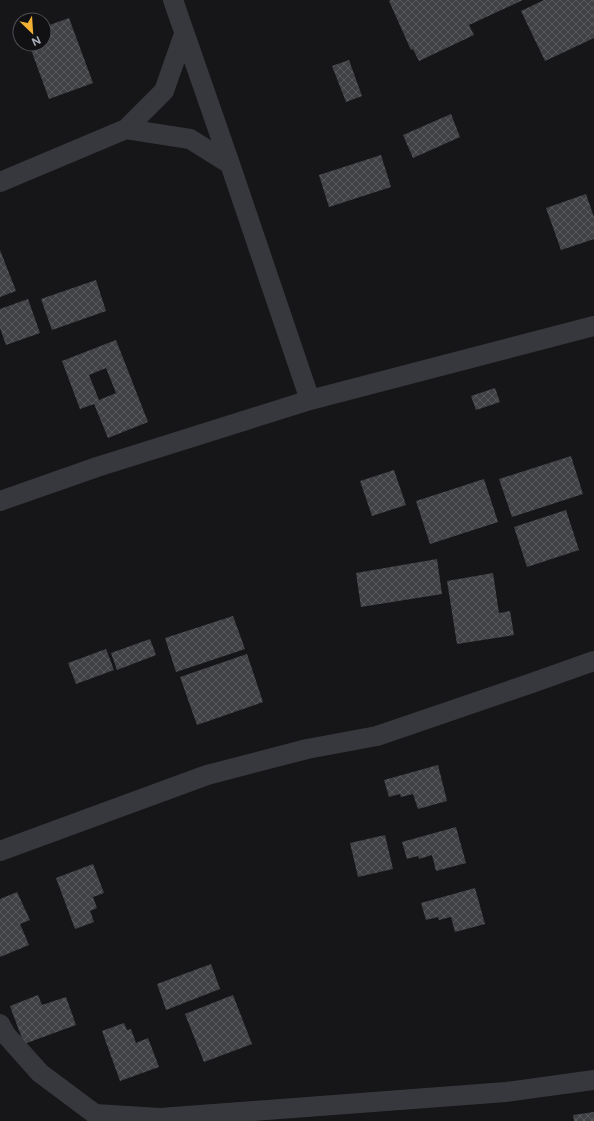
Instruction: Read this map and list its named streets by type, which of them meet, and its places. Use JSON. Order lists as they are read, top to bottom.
{
  "north": "bottom right"
}
